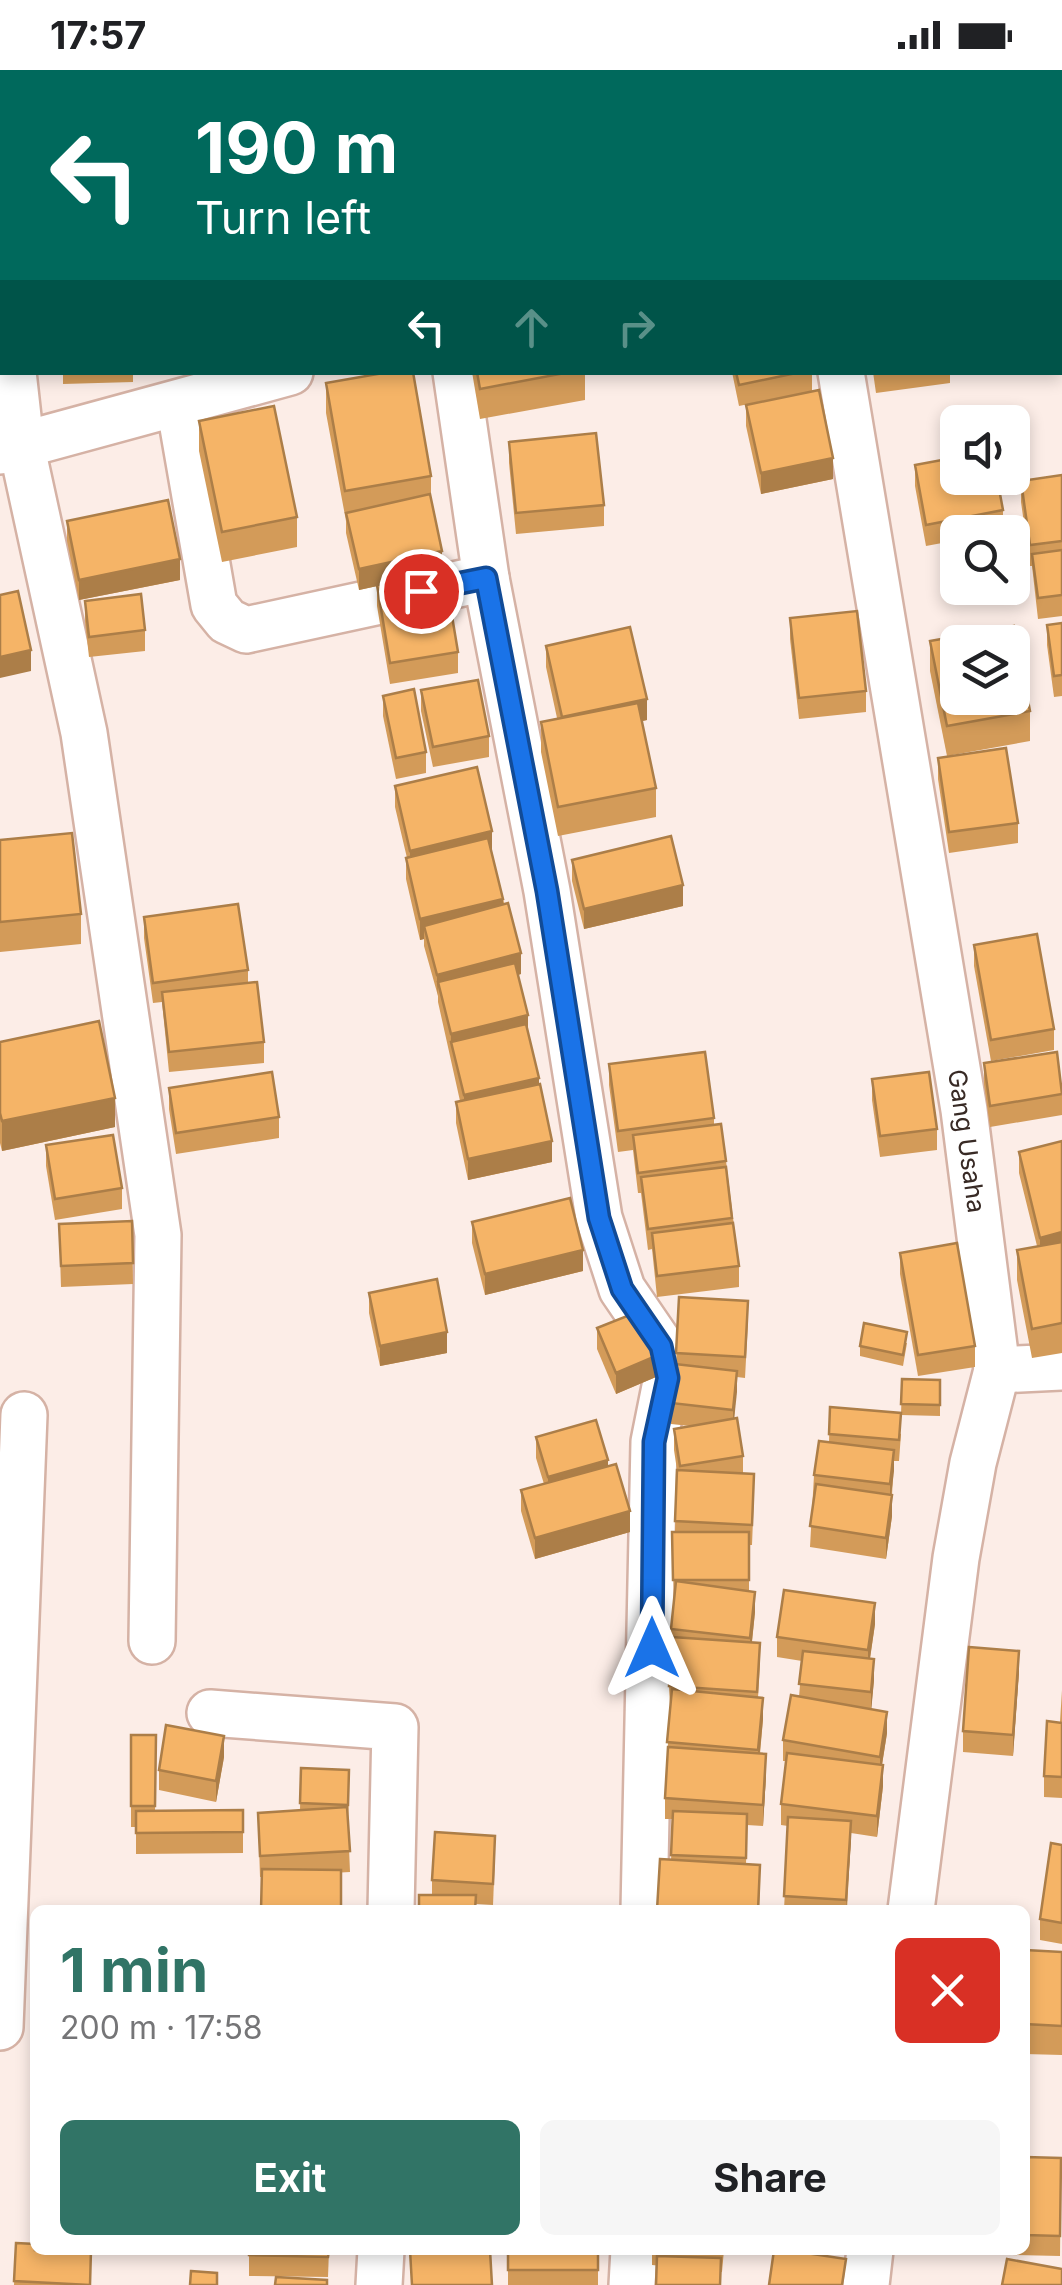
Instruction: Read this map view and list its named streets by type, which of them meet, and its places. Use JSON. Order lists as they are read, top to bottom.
{
  "streets": {
    "street": ["Gang Usaha"]
  },
  "page": {
    "status": "17:57",
    "turn": ["190 m", "Turn left"],
    "heading": ["1 min", "200 m · 17:58"],
    "buttons": ["Exit", "Share"]
  }
}
